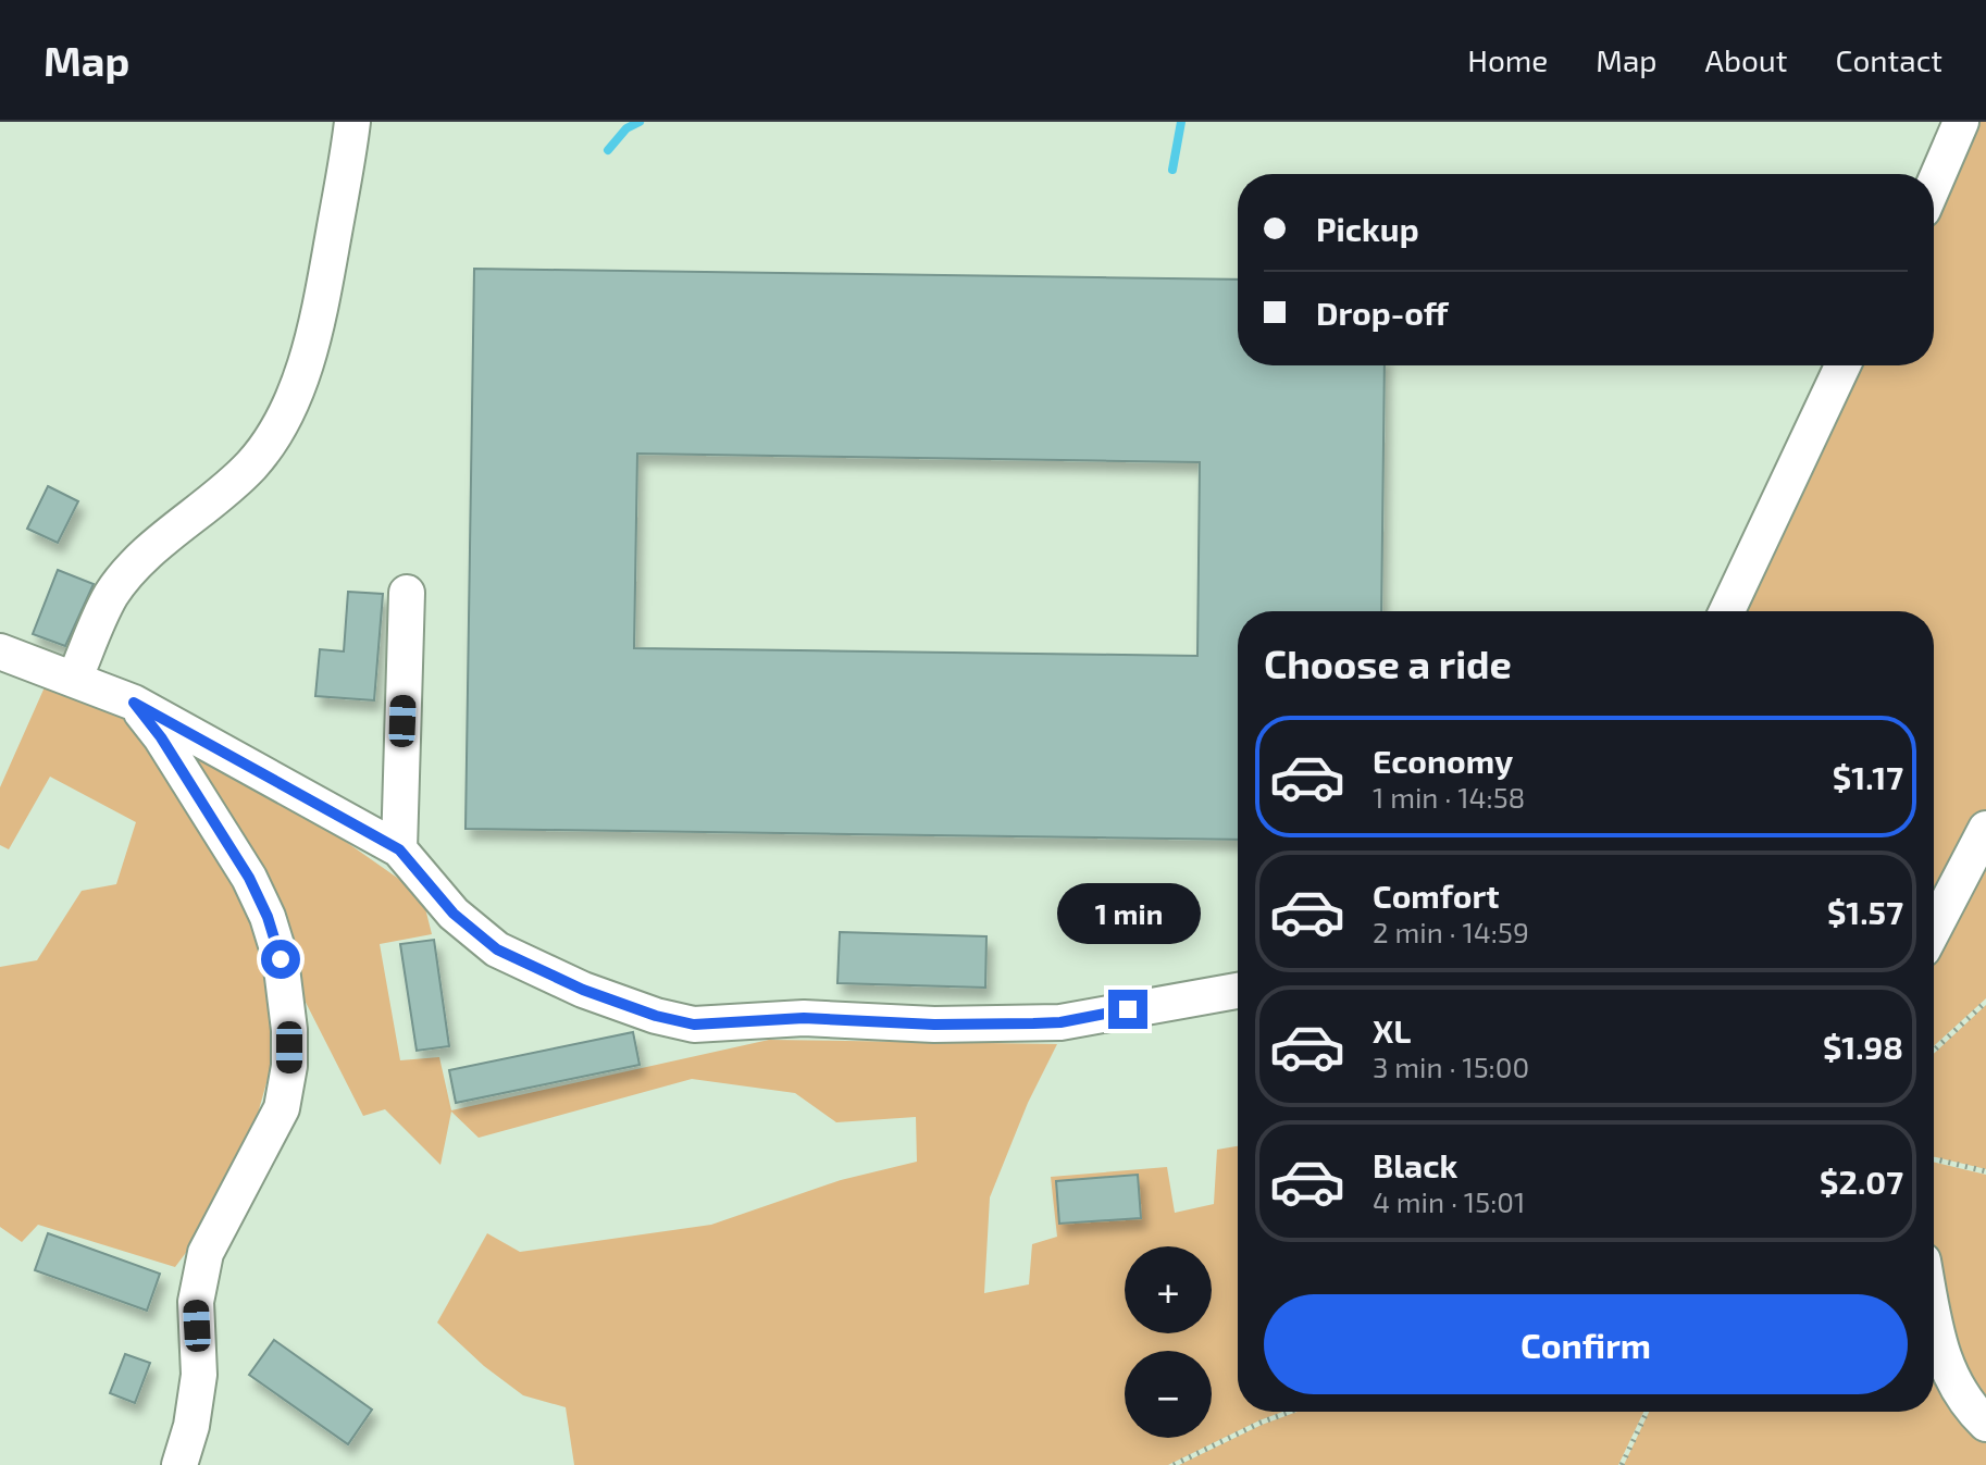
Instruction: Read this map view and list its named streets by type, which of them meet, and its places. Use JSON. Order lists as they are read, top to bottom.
{
  "page": {
    "header": "Map",
    "nav": [
      "Home",
      "Map",
      "About",
      "Contact"
    ],
    "banner": ["Pickup", "Drop-off"],
    "heading": "Choose a ride",
    "list": [
      {
        "name": "Economy",
        "note": "1 min · 14:58",
        "value": "$1.17"
      },
      {
        "name": "Comfort",
        "note": "2 min · 14:59",
        "value": "$1.57"
      },
      {
        "name": "XL",
        "note": "3 min · 15:00",
        "value": "$1.98"
      },
      {
        "name": "Black",
        "note": "4 min · 15:01",
        "value": "$2.07"
      }
    ],
    "bubble": "1 min",
    "map_buttons": ["+", "−"],
    "buttons": "Confirm"
  }
}
